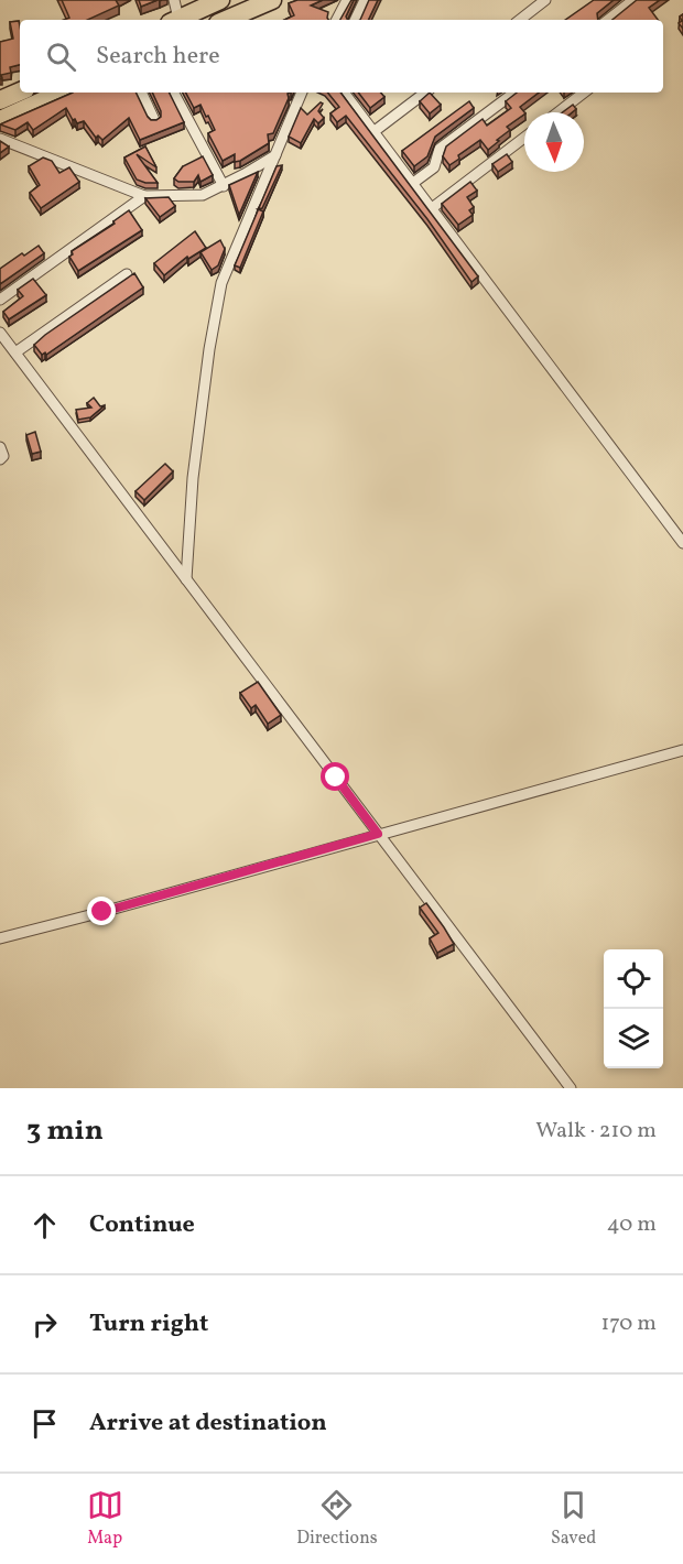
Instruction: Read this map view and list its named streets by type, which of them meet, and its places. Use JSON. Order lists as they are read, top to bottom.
{
  "north": "bottom",
  "page": {
    "search": "Search here",
    "heading": ["3 min", "Walk · 210 m"],
    "list": [
      ["Continue", "40 m"],
      ["Turn right", "170 m"],
      "Arrive at destination"
    ],
    "nav": ["Map", "Directions", "Saved"]
  }
}
